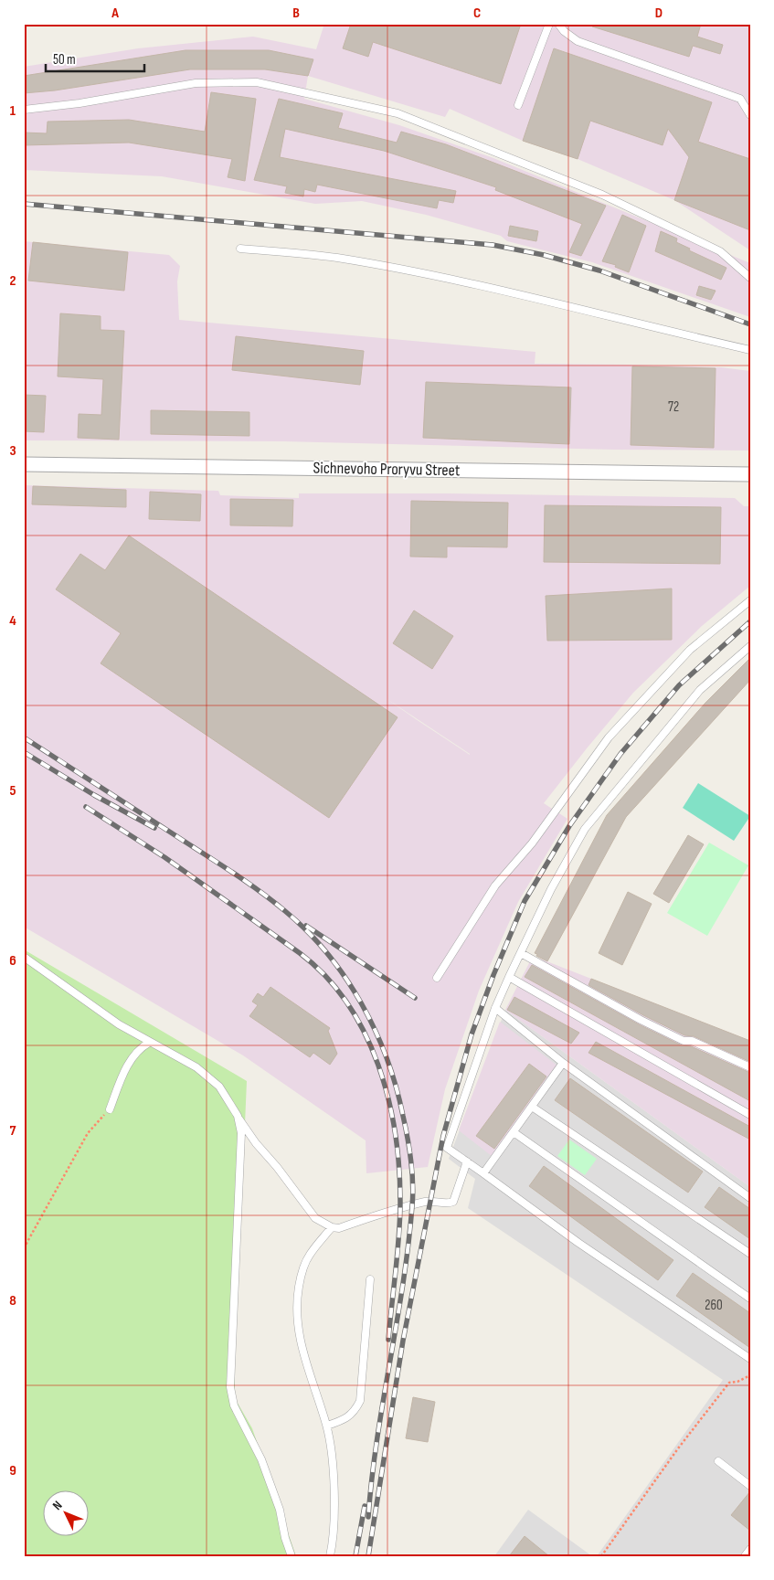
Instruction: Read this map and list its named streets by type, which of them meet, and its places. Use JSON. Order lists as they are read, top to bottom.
{
  "streets": {
    "street": ["Sichnevoho Proryvu Street"]
  },
  "house_numbers": ["72", "260"],
  "scale_bar": "50 m",
  "north": "top left",
  "grid": {
    "columns": [
      "A",
      "B",
      "C",
      "D"
    ],
    "rows": [
      "1",
      "2",
      "3",
      "4",
      "5",
      "6",
      "7",
      "8",
      "9"
    ]
  }
}
